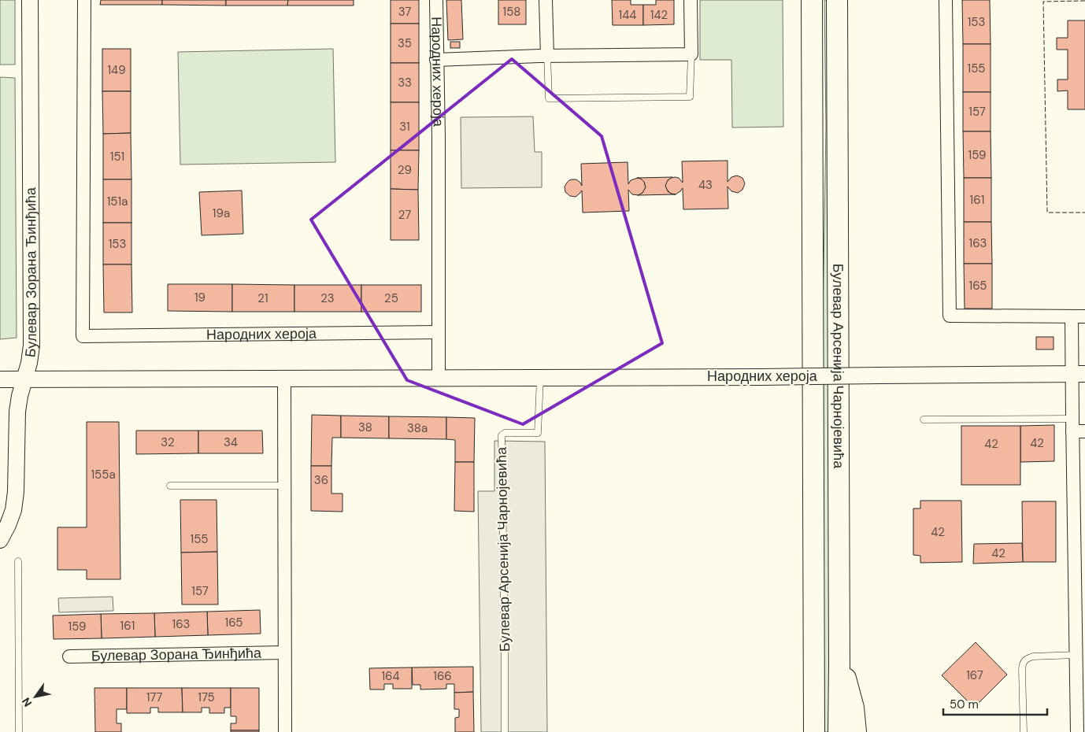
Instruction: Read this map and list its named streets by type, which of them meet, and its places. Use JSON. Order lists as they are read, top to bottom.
{
  "streets": {
    "highway": ["Булевар Арсенија Чарнојевића"],
    "street": ["Народних хероја", "Булевар Зорана Ђинђића"]
  },
  "crossings": [
    ["Народних хероја", "Булевар Зорана Ђинђића"],
    ["Народних хероја", "Булевар Арсенија Чарнојевића"]
  ],
  "house_numbers": [
    "37",
    "158",
    "144",
    "142",
    "153",
    "35",
    "155",
    "149",
    "33",
    "157",
    "31",
    "159",
    "151",
    "29",
    "43",
    "161",
    "151a",
    "19a",
    "27",
    "163",
    "153",
    "165",
    "19",
    "21",
    "23",
    "25",
    "38",
    "38a",
    "32",
    "34",
    "42",
    "42",
    "155a",
    "36",
    "42",
    "155",
    "42",
    "157",
    "165",
    "163",
    "161",
    "159",
    "167",
    "164",
    "166",
    "177",
    "175"
  ],
  "scale_bar": "50 m",
  "north": "bottom left"
}
